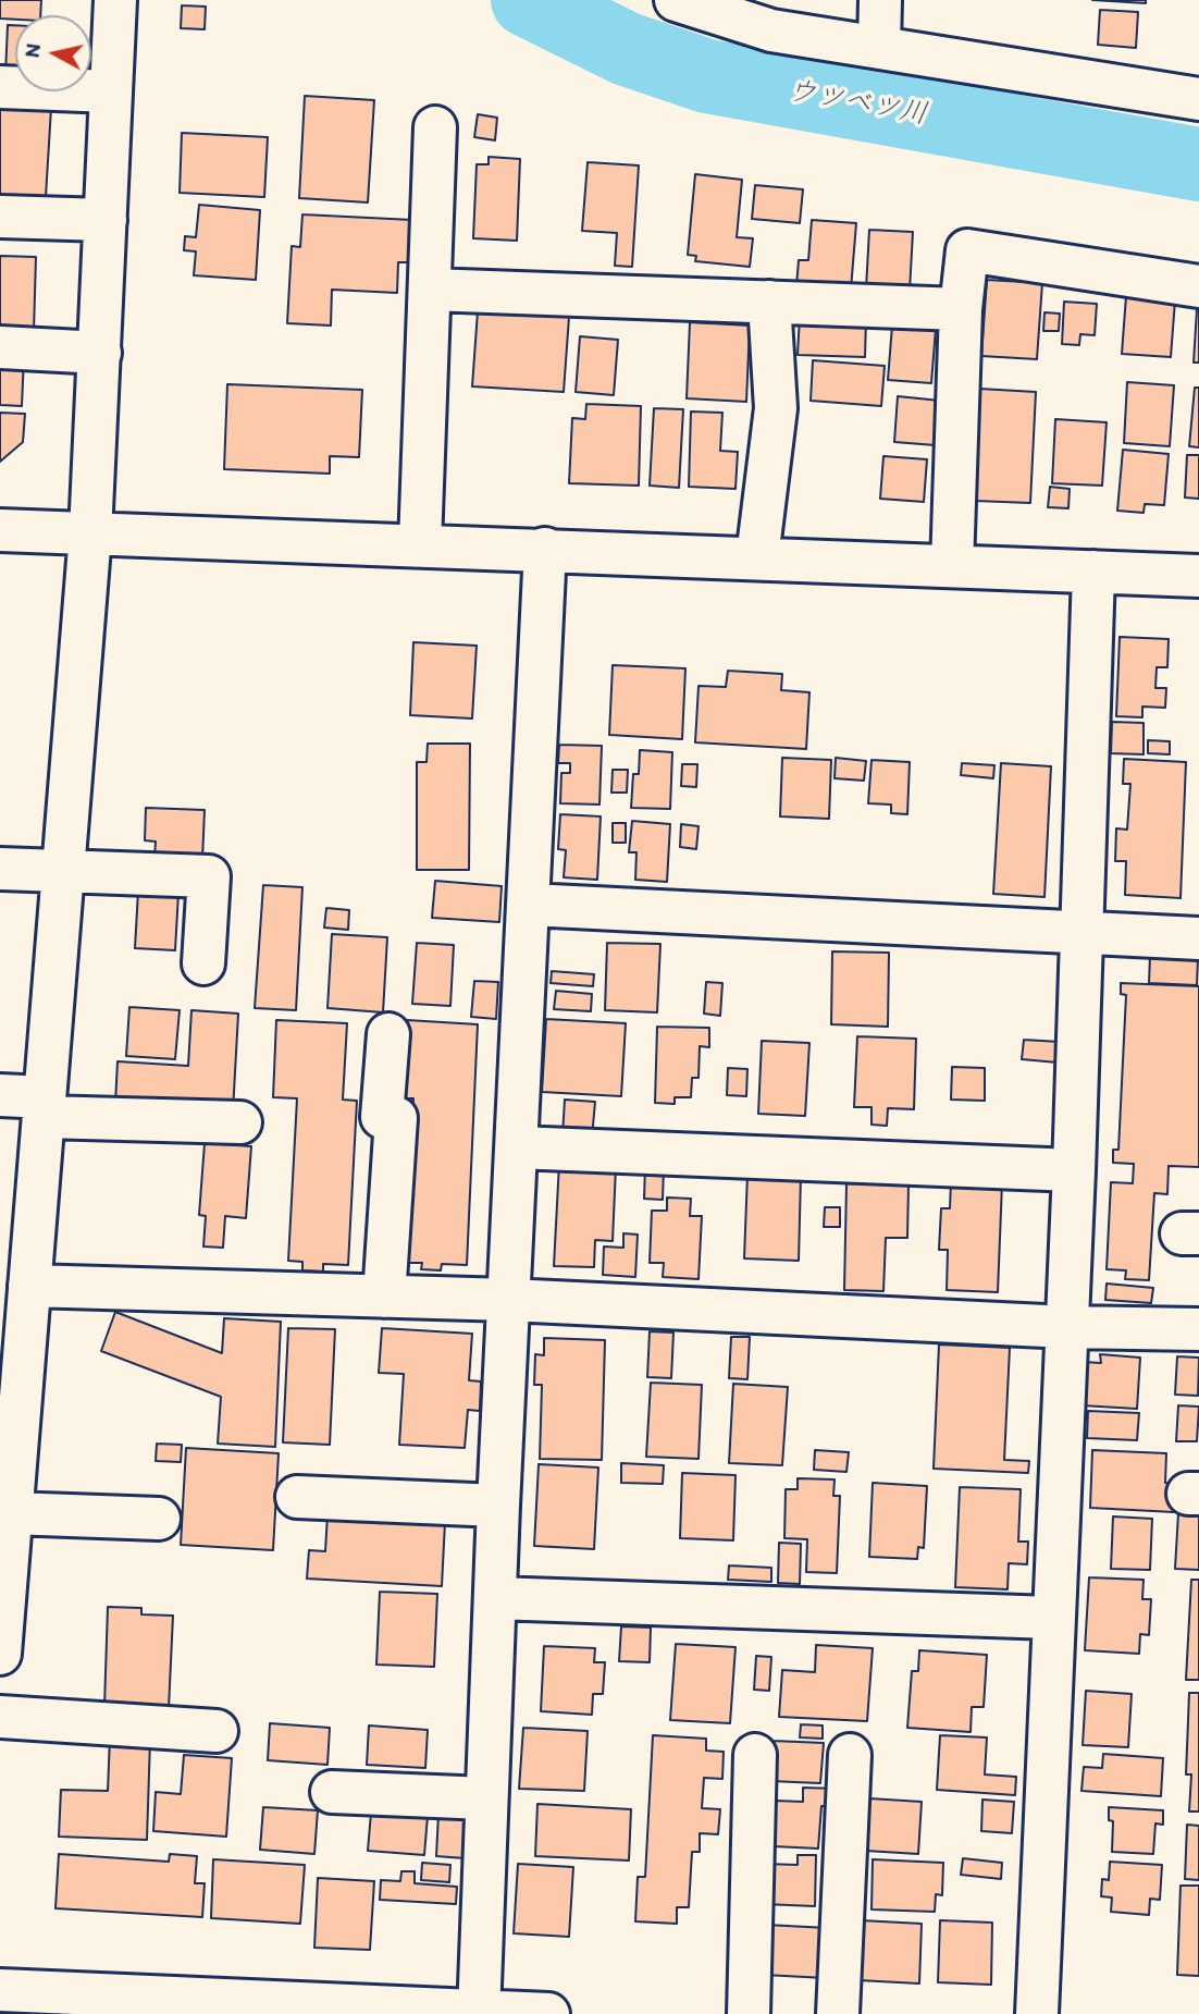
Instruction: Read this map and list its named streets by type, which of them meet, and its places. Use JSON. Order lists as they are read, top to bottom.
{
  "water": ["ウツベツ川"],
  "north": "left"
}
